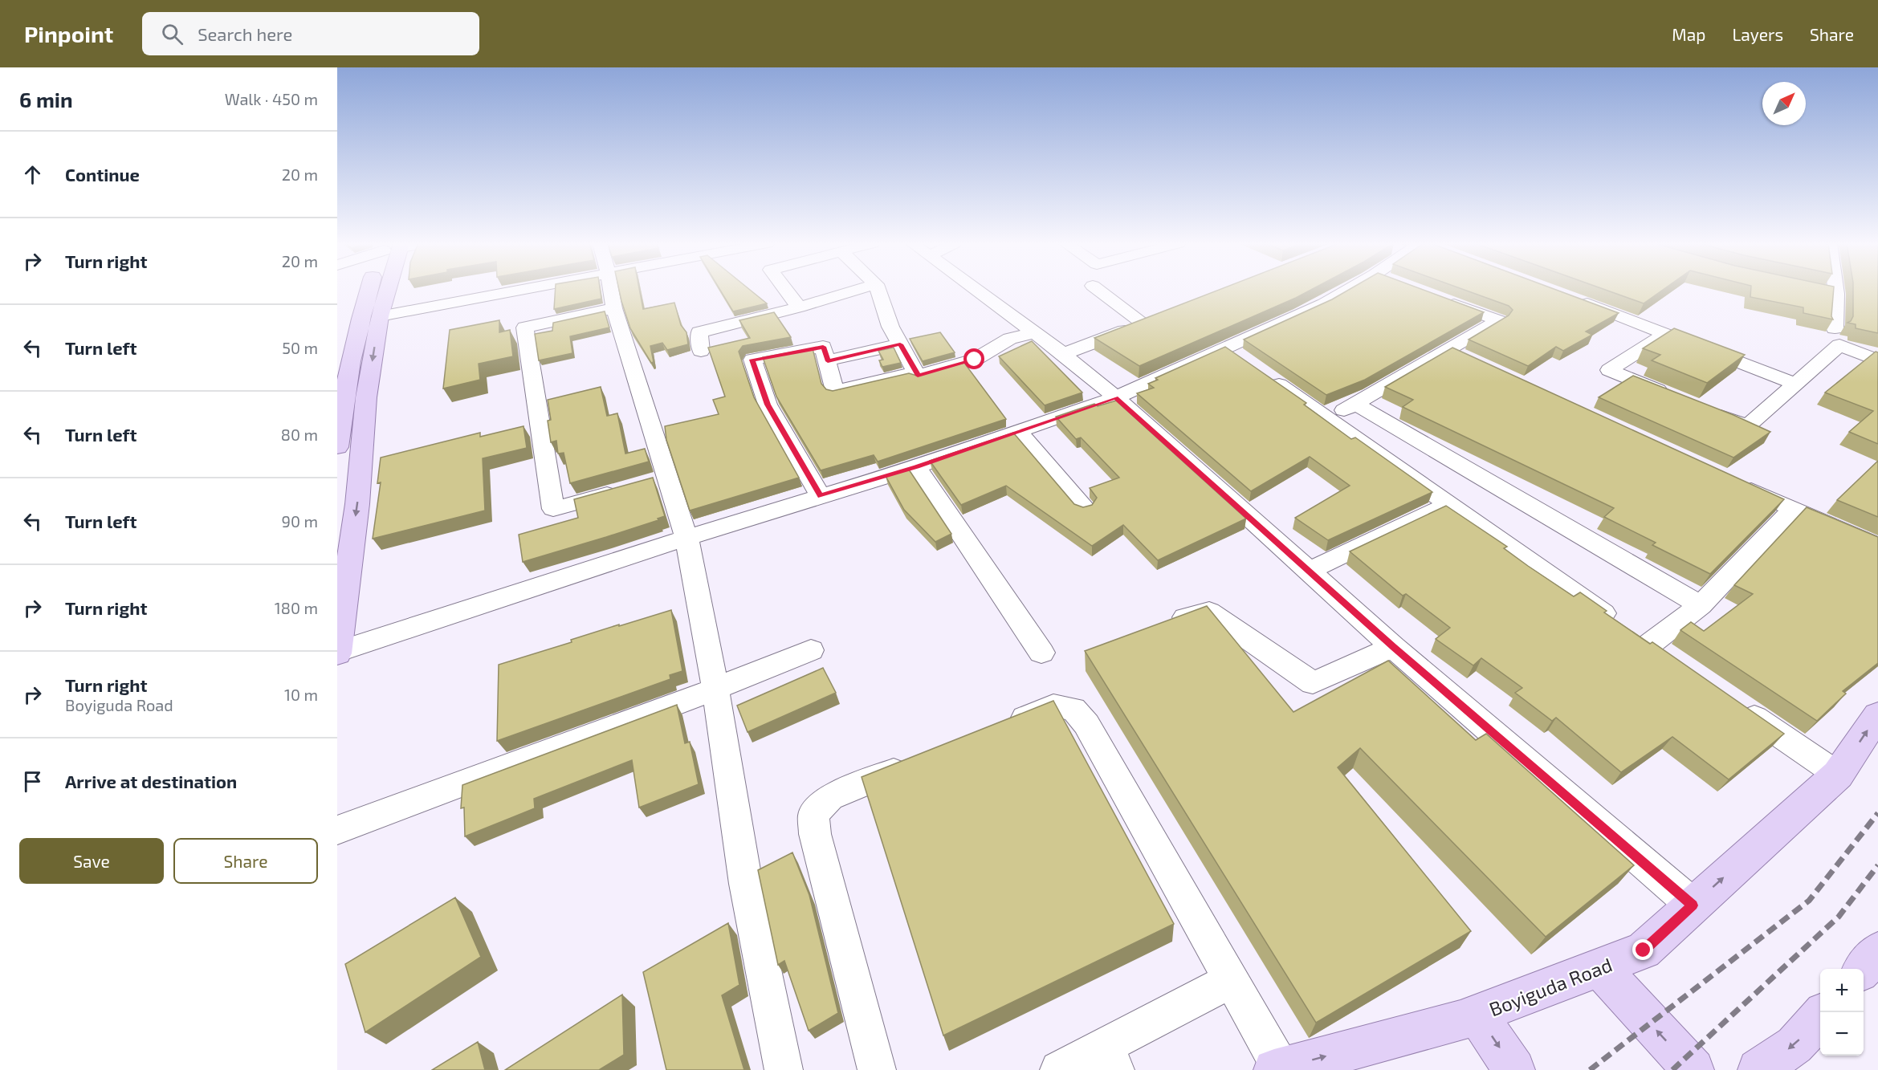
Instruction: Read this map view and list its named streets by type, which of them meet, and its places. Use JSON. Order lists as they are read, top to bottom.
{
  "streets": {
    "main road": ["Boyiguda Road"]
  },
  "one_way": ["Boyiguda Road"],
  "north": "top right",
  "page": {
    "header": "Pinpoint",
    "search": "Search here",
    "nav": ["Map", "Layers", "Share"],
    "heading": ["6 min", "Walk · 450 m"],
    "list": [
      ["Continue", "20 m"],
      ["Turn right", "20 m"],
      ["Turn left", "50 m"],
      ["Turn left", "80 m"],
      ["Turn left", "90 m"],
      ["Turn right", "180 m"],
      ["Turn right", "Boyiguda Road", "10 m"],
      "Arrive at destination"
    ],
    "buttons": ["Save", "Share"],
    "map_buttons": ["+", "−"]
  }
}
